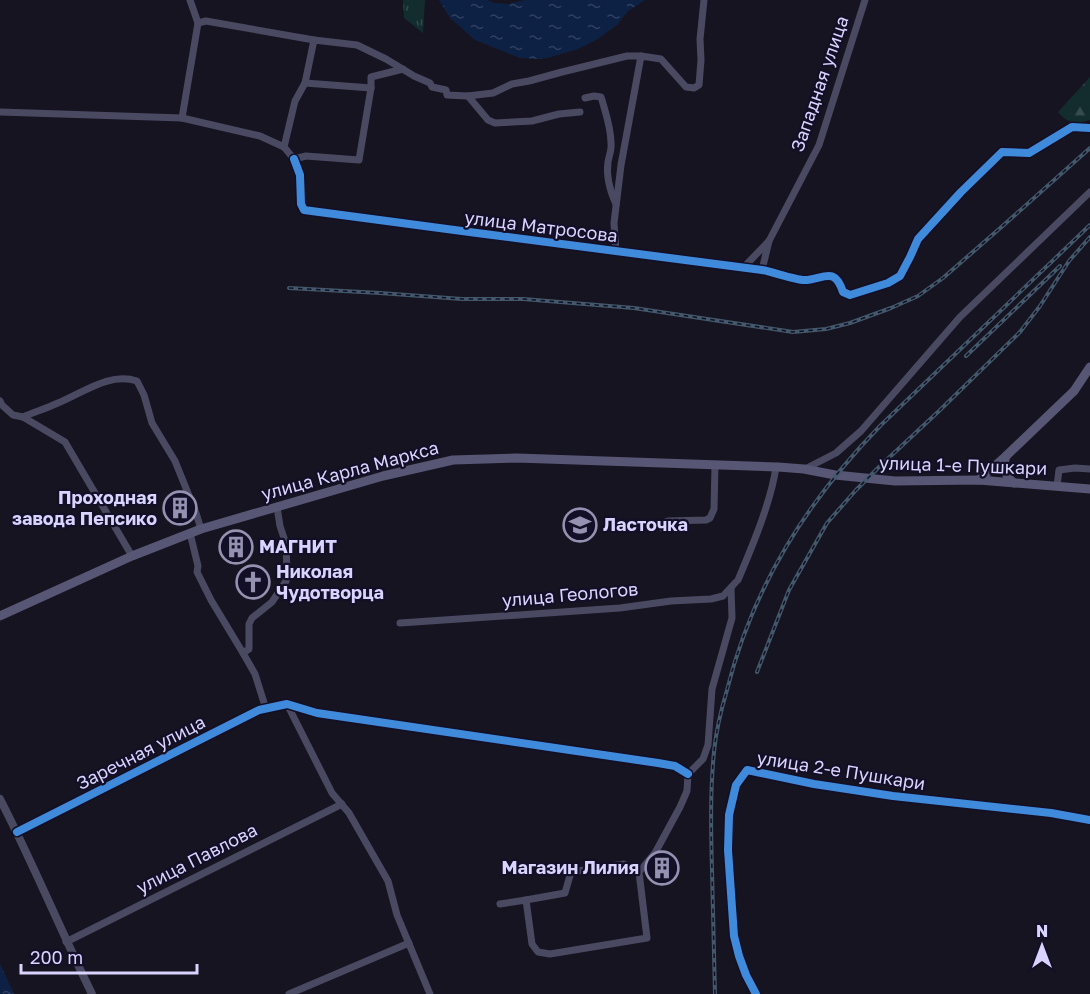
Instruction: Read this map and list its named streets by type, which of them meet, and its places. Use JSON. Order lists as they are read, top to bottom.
{
  "streets": {
    "main road": ["улица 1-е Пушкари", "улица Карла Маркса"],
    "street": [
      "Западная улица",
      "улица Матросова",
      "улица Геологов",
      "Заречная улица",
      "улица 2-е Пушкари",
      "улица Павлова"
    ]
  },
  "crossings": [
    ["улица 1-е Пушкари", "улица Карла Маркса"]
  ],
  "places": {
    "building": ["Проходная завода Пепсико", "МАГНИТ", "Магазин Лилия"],
    "school or university": ["Ласточка"],
    "church": ["Николая Чудотворца"]
  },
  "scale_bar": "200 m",
  "north": "top"
}
